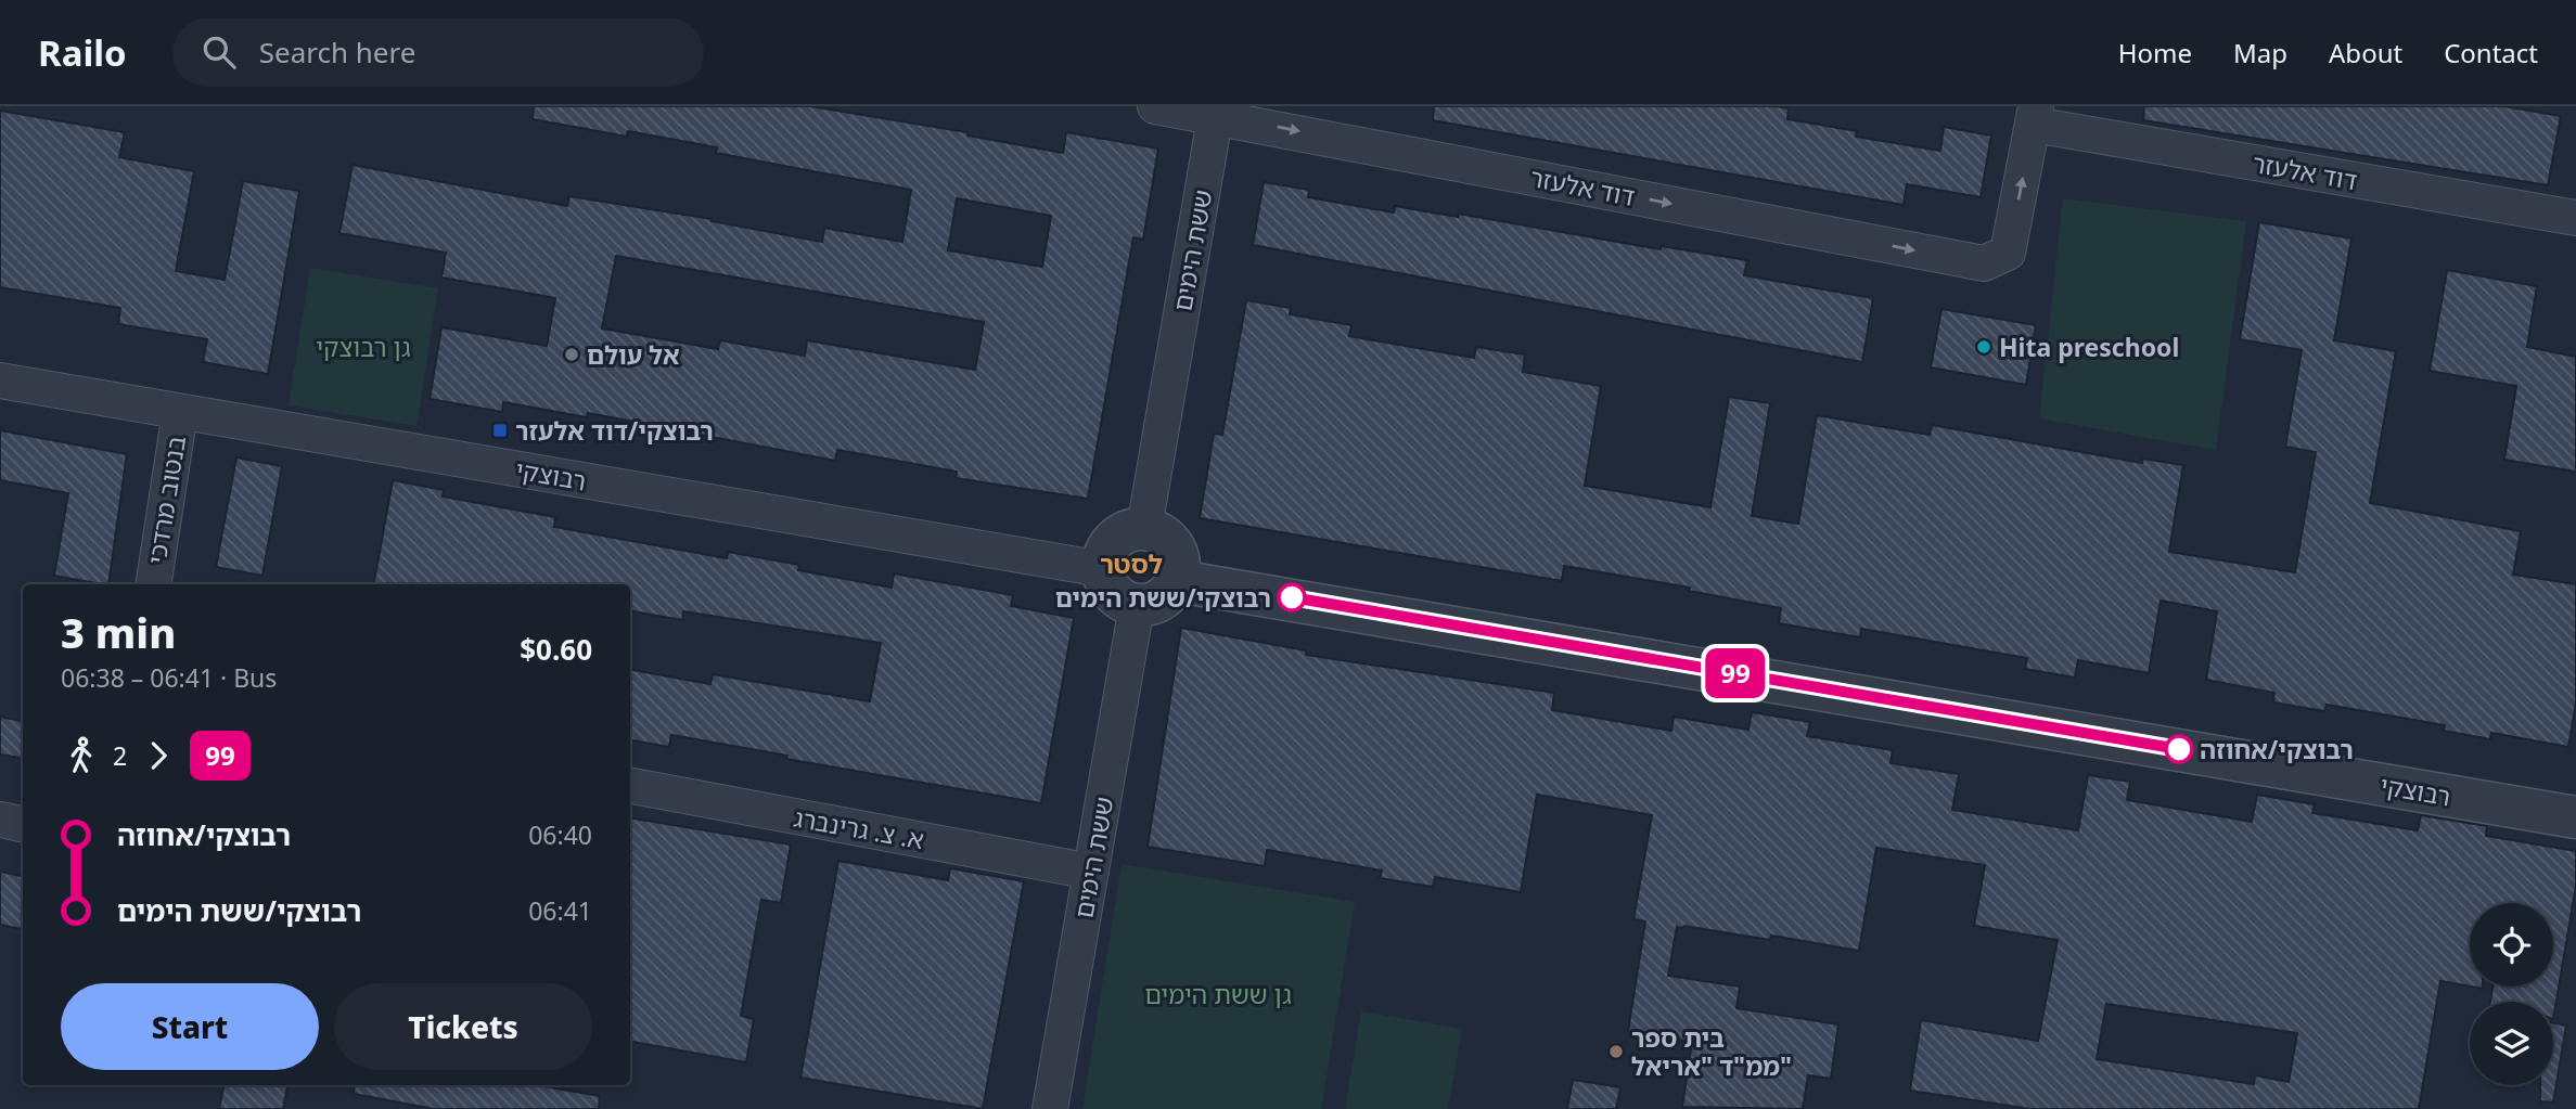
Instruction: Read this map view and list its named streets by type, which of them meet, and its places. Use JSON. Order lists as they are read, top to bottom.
{
  "streets": {
    "street": [
      "דוד אלעזר",
      "ששת הימים",
      "רבוצקי",
      "בנטוב מרדכי",
      "א. צ. גרינברג"
    ]
  },
  "crossings": [
    ["דוד אלעזר", "ששת הימים"],
    ["ששת הימים", "רבוצקי"],
    ["ששת הימים", "א. צ. גרינברג"],
    ["רבוצקי", "בנטוב מרדכי"]
  ],
  "one_way": ["דוד אלעזר"],
  "districts": ["לסטר"],
  "parks": ["גן רבוצקי", "גן ששת הימים"],
  "places": {
    "other": [
      "Hita preschool",
      "אל עולם",
      "רבוצקי/ששת הימים",
      "רבוצקי/אחוזה",
      "בית ספר ממ\"ד \"אריאל\""
    ],
    "transit": ["רבוצקי/דוד אלעזר"]
  },
  "lines": ["bus line 99"],
  "page": {
    "header": "Railo",
    "search": "Search here",
    "nav": [
      "Home",
      "Map",
      "About",
      "Contact"
    ],
    "on_map": "99",
    "heading": ["3 min", "06:38 – 06:41 · Bus", "$0.60"],
    "legs": ["2", "99"],
    "list": [
      {
        "name": "רבוצקי/אחוזה",
        "value": "06:40"
      },
      {
        "name": "רבוצקי/ששת הימים",
        "value": "06:41"
      }
    ],
    "buttons": ["Start", "Tickets"]
  }
}
